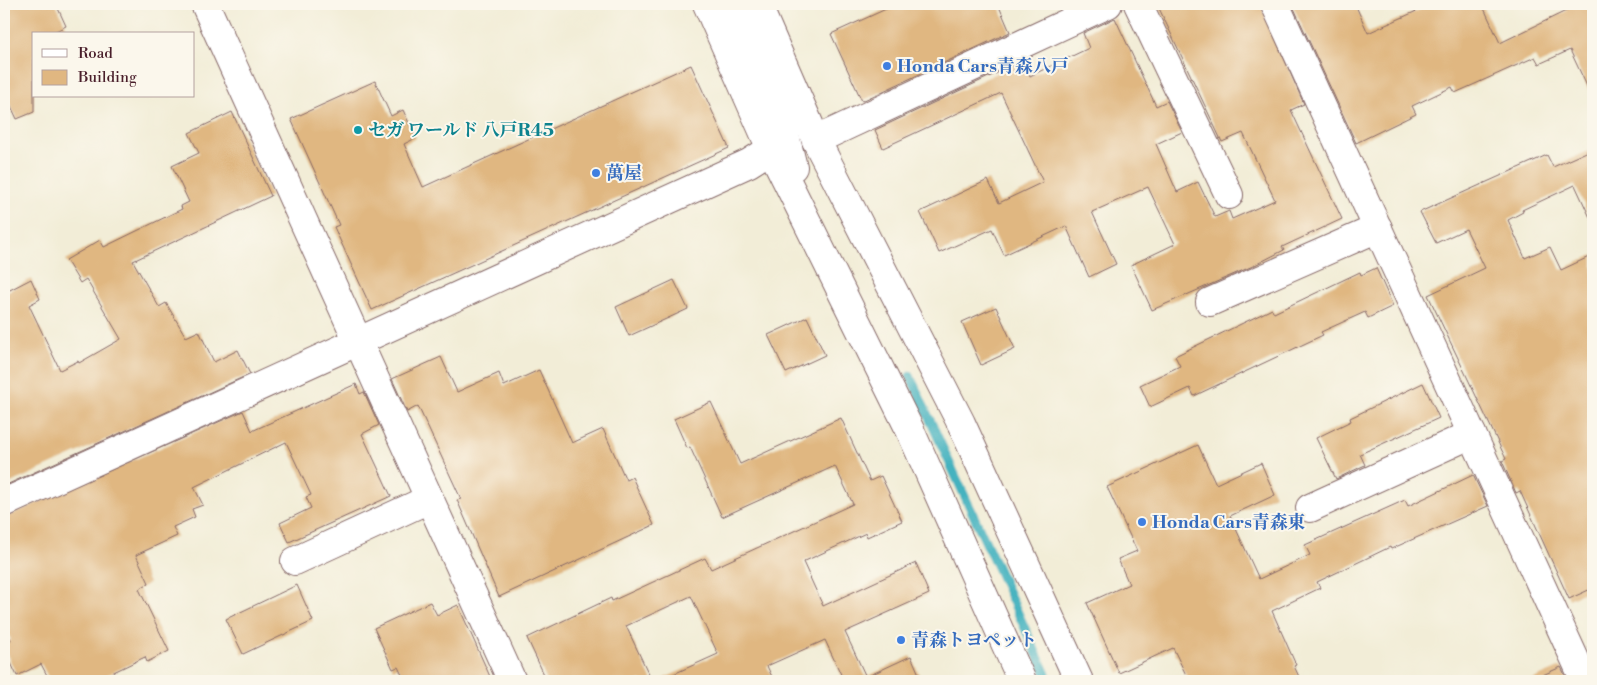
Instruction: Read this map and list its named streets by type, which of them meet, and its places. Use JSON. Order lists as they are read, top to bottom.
{
  "places": [
    "Honda Cars青森八戸",
    "セガ ワールド 八戸R45",
    "萬屋",
    "Honda Cars青森東",
    "青森トヨペット"
  ],
  "legend": ["Road", "Building"]
}
